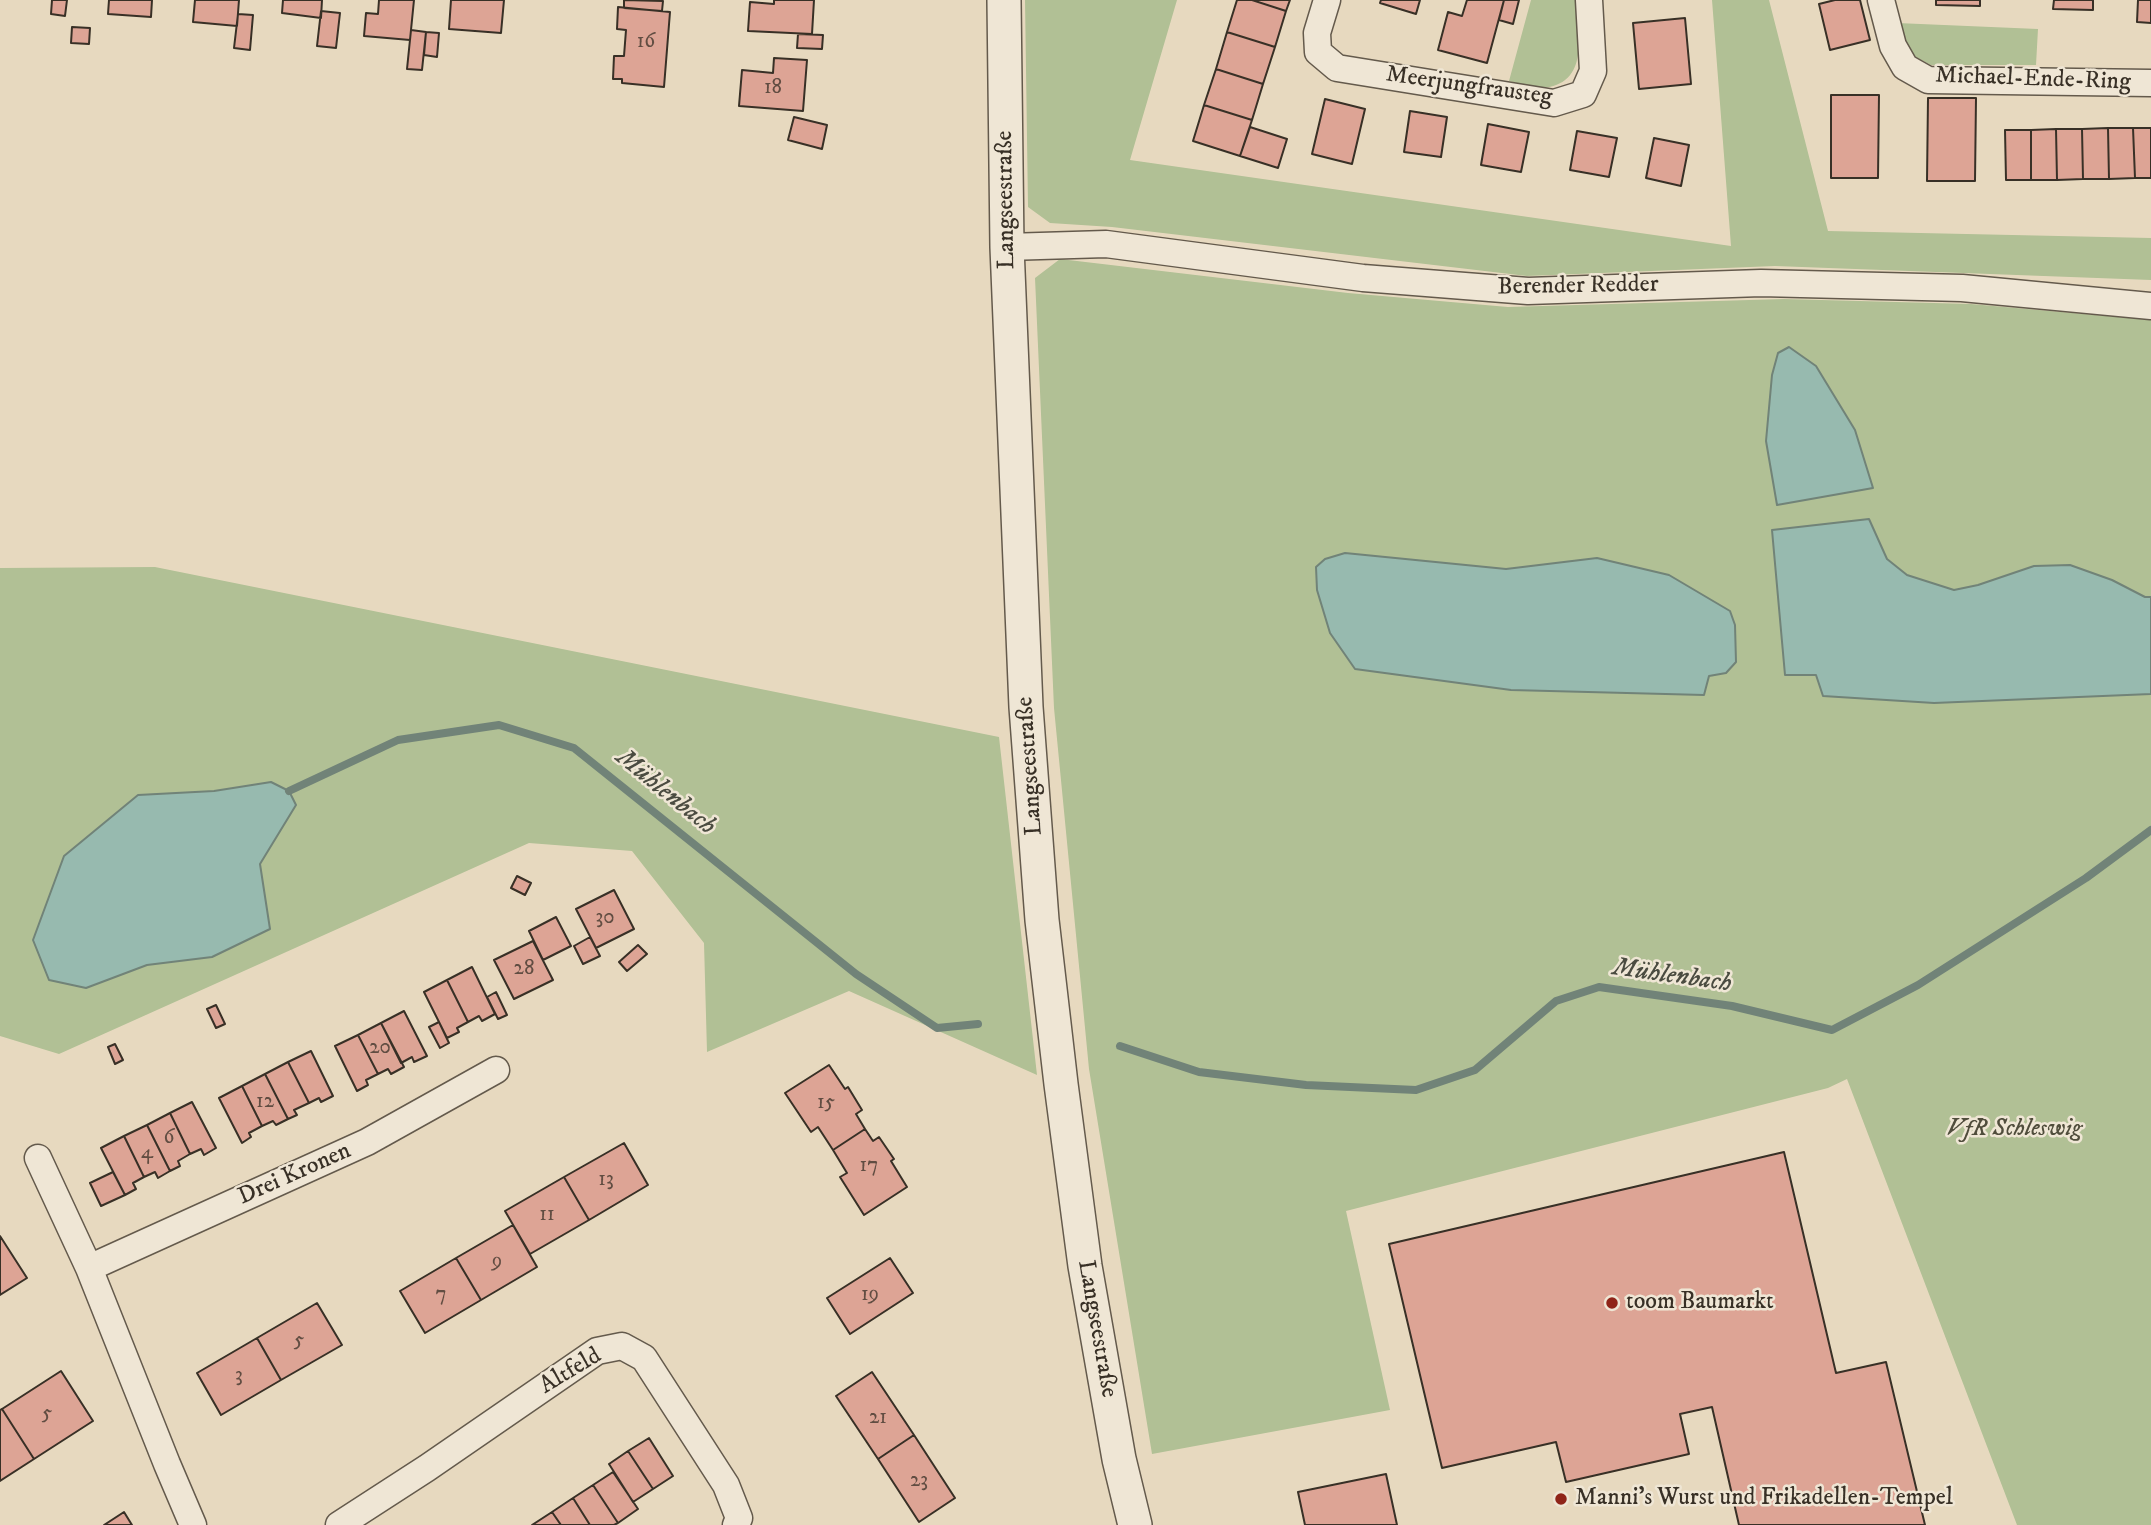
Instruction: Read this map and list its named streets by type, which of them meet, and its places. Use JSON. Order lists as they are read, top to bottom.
{
  "streets": {
    "street": [
      "Michael-Ende-Ring",
      "Meerjungfrausteg",
      "Langseestraße",
      "Berender Redder",
      "Drei Kronen",
      "Altfeld"
    ]
  },
  "crossings": [
    ["Langseestraße", "Berender Redder"]
  ],
  "water": ["Mühlenbach"],
  "parks": ["VfR Schleswig"],
  "places": ["toom Baumarkt", "Manni's Wurst und Frikadellen-Tempel"],
  "house_numbers": [
    "16",
    "18",
    "30",
    "28",
    "20",
    "12",
    "15",
    "6",
    "4",
    "17",
    "13",
    "11",
    "9",
    "7",
    "19",
    "5",
    "3",
    "5",
    "21",
    "23"
  ]
}
